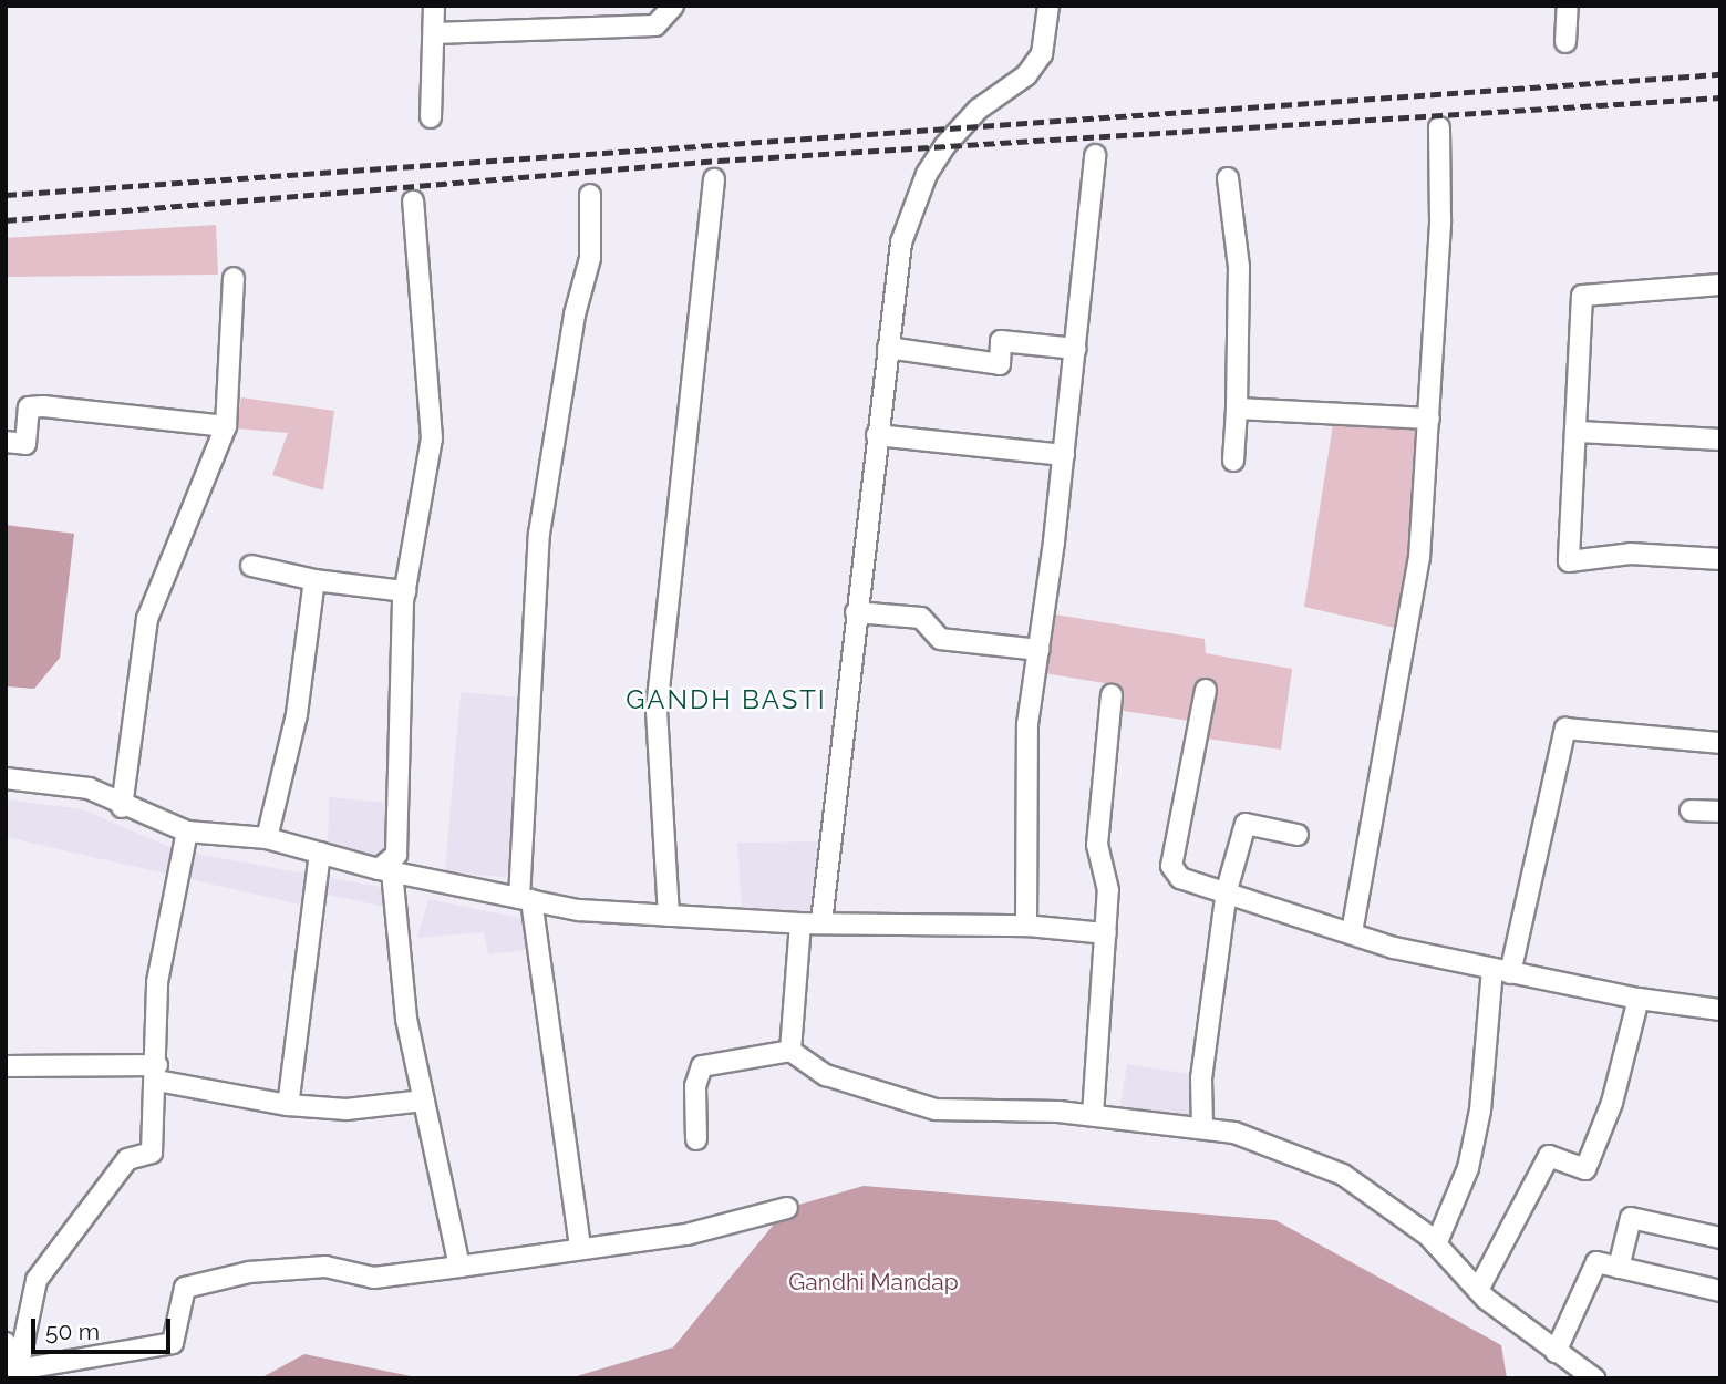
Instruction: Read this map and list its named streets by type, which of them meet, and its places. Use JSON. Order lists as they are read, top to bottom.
{
  "districts": ["GANDH BASTI"],
  "parks": ["Gandhi Mandap"],
  "scale_bar": "50 m"
}
